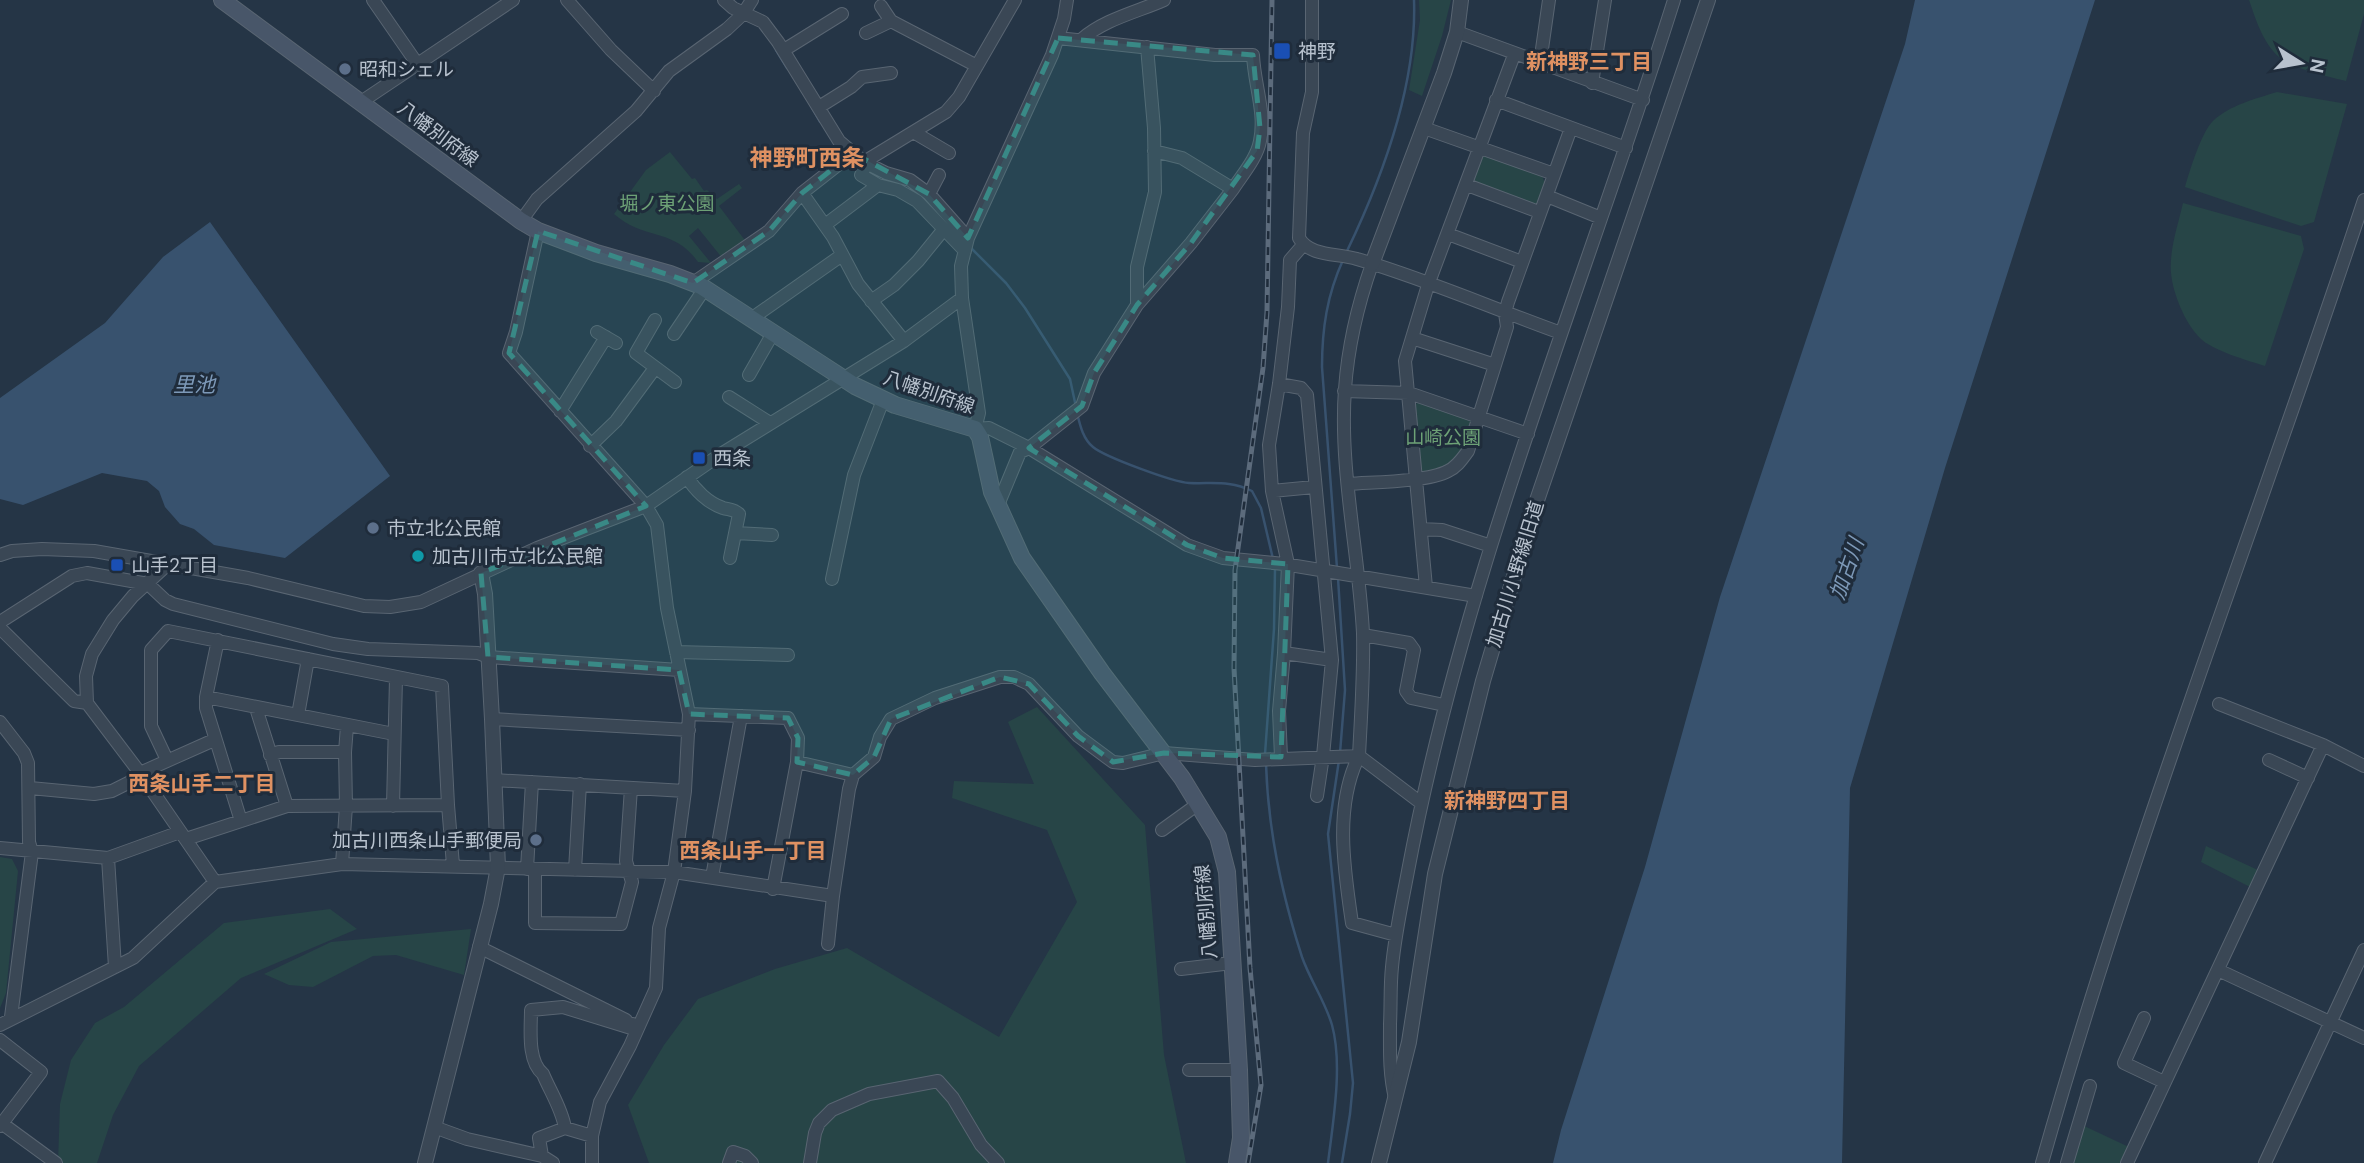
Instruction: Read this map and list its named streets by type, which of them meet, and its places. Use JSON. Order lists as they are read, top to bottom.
{
  "streets": {
    "main road": ["八幡別府線"],
    "street": ["加古川小野線旧道"]
  },
  "districts": [
    "新神野三丁目",
    "神野町西条",
    "西条山手二丁目",
    "新神野四丁目",
    "西条山手一丁目"
  ],
  "water": ["里池", "加古川"],
  "parks": ["堀ノ東公園", "山崎公園"],
  "places": {
    "transit": ["神野", "西条", "山手2丁目"],
    "other": [
      "昭和シェル",
      "市立北公民館",
      "加古川市立北公民館",
      "加古川西条山手郵便局"
    ]
  },
  "north": "right"
}
